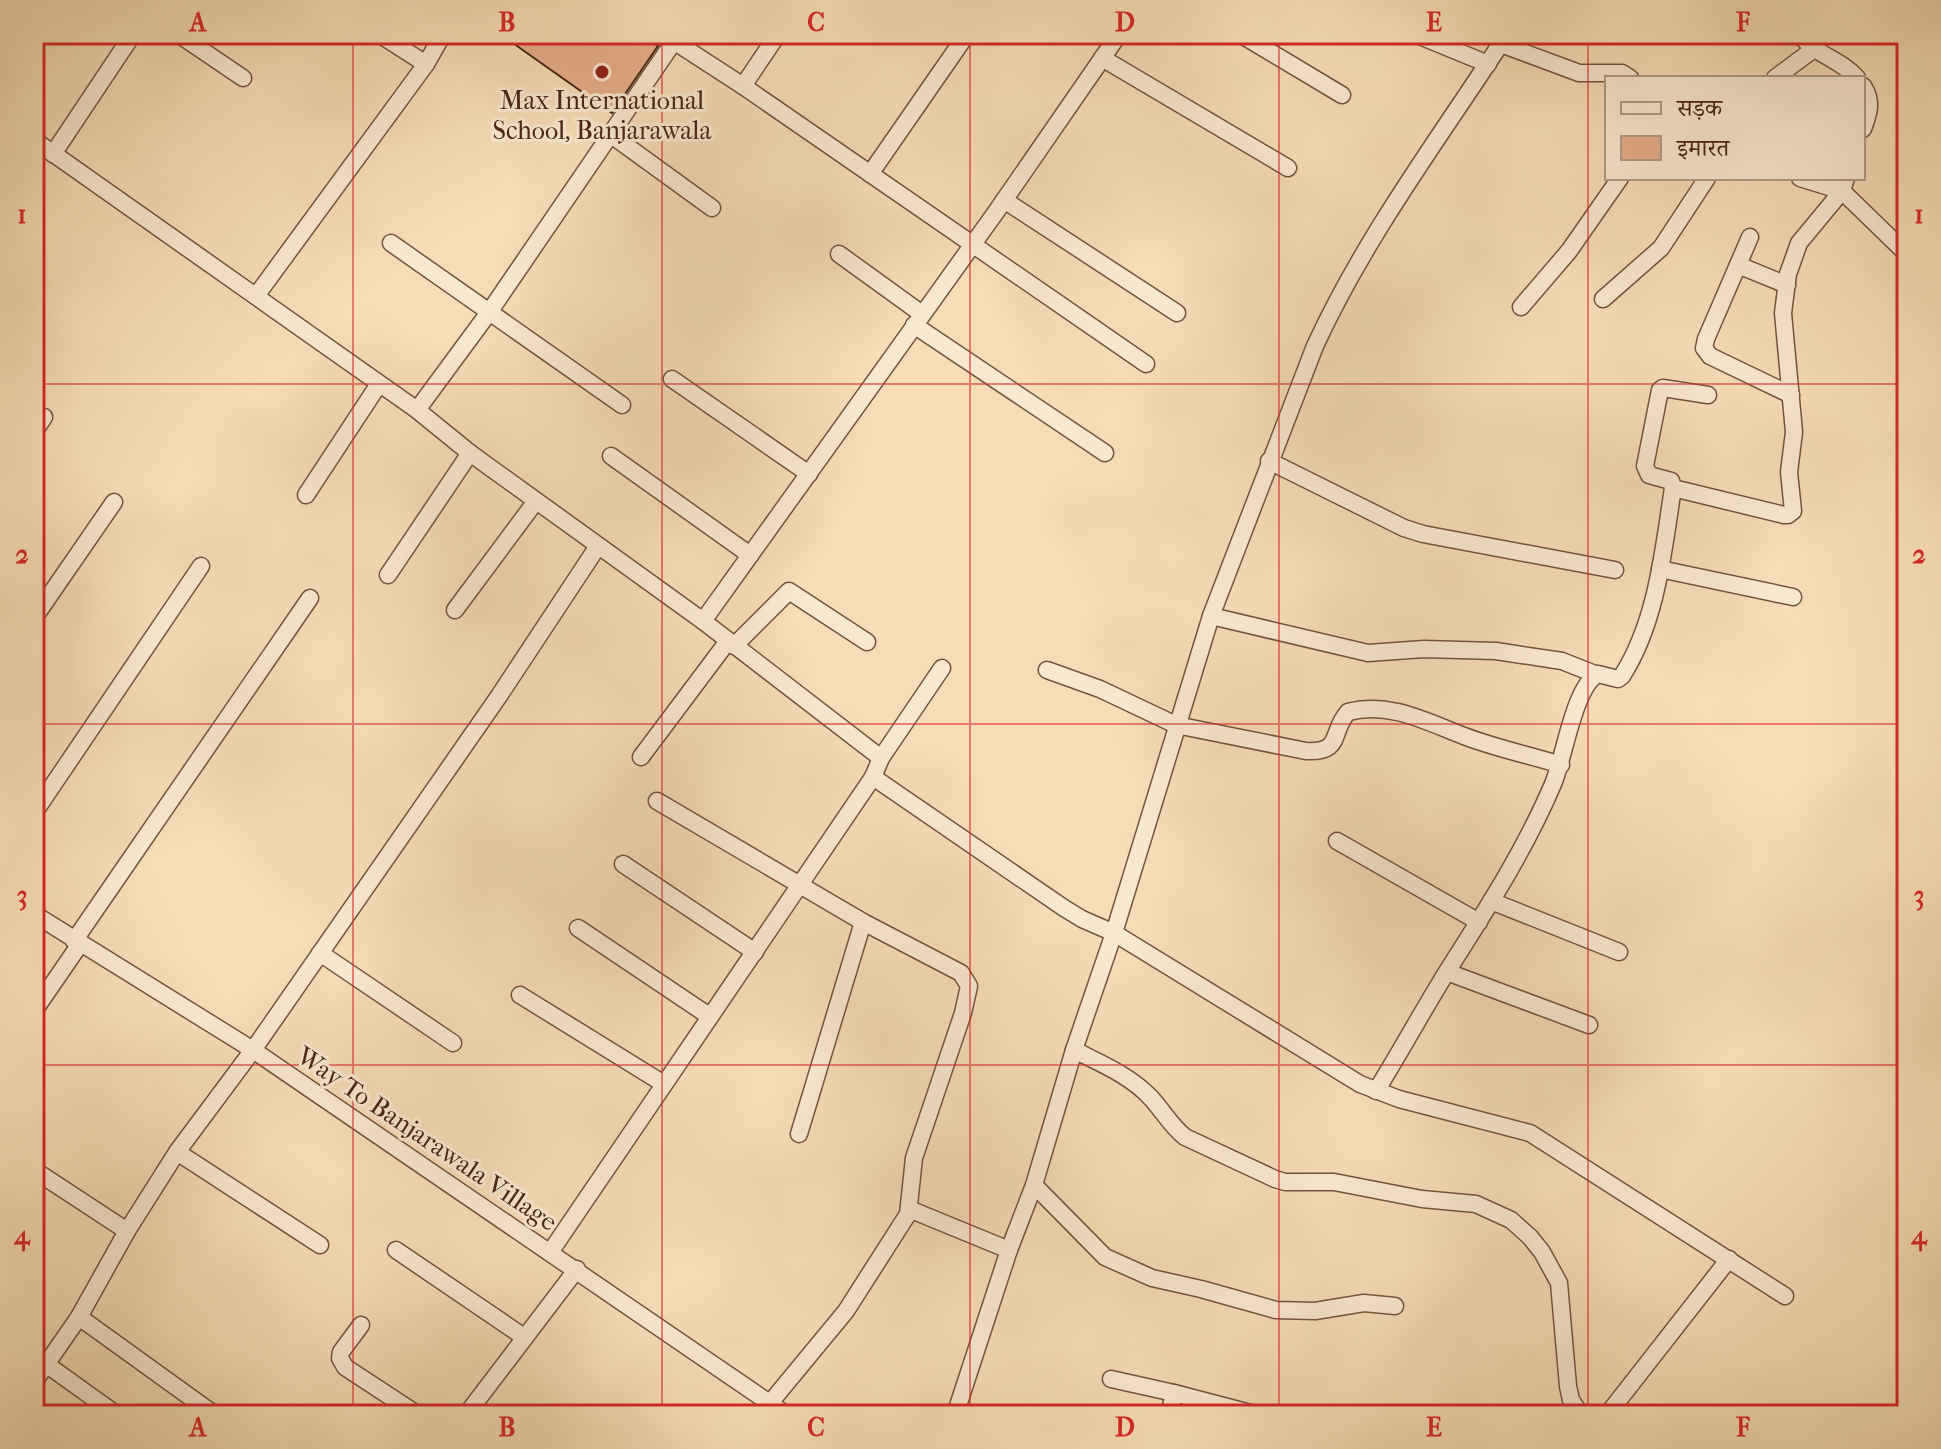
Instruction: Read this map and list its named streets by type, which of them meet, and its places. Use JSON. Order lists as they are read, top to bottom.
{
  "streets": {
    "street": ["Way To Banjarawala Village"]
  },
  "places": ["Max International School, Banjarawala"],
  "legend": ["सड़क", "इमारत"],
  "grid": {
    "columns": [
      "A",
      "B",
      "C",
      "D",
      "E",
      "F"
    ],
    "rows": [
      "1",
      "2",
      "3",
      "4"
    ]
  }
}
